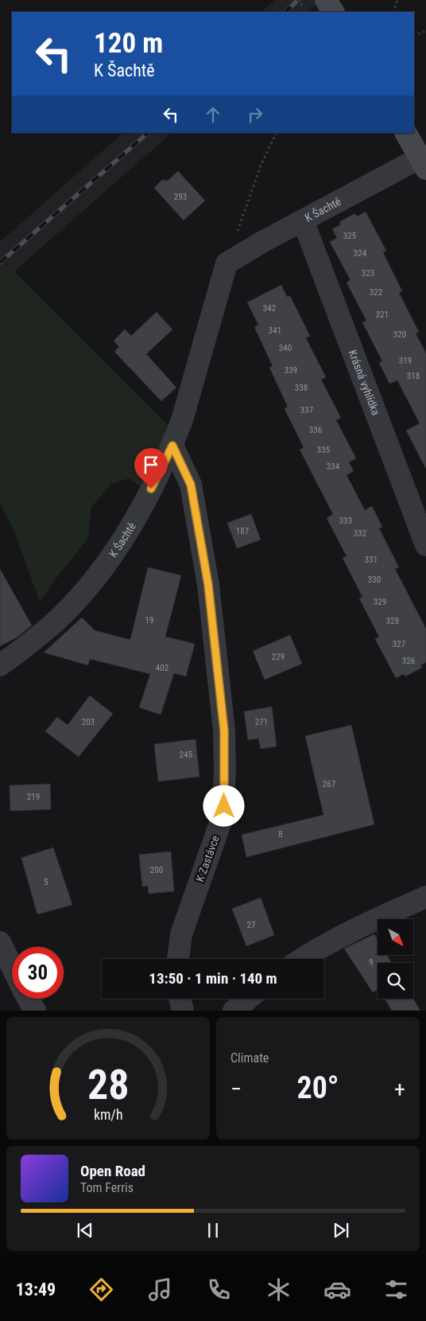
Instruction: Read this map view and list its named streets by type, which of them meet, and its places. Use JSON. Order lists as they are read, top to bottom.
{
  "streets": {
    "street": ["K Šachtě", "Krásná vyhlídka", "K Zastávce"]
  },
  "crossings": [
    ["K Šachtě", "Krásná vyhlídka"],
    ["K Šachtě", "K Zastávce"]
  ],
  "house_numbers": [
    "293",
    "325",
    "324",
    "323",
    "322",
    "342",
    "321",
    "341",
    "320",
    "340",
    "319",
    "339",
    "318",
    "338",
    "337",
    "336",
    "335",
    "334",
    "333",
    "187",
    "332",
    "331",
    "330",
    "329",
    "19",
    "328",
    "327",
    "229",
    "326",
    "402",
    "203",
    "271",
    "245",
    "267",
    "219",
    "8",
    "200",
    "5",
    "27",
    "9"
  ],
  "north": "bottom right",
  "page": {
    "turn": ["120 m", "K Šachtě"],
    "limit": "30",
    "trip": "13:50 · 1 min · 140 m",
    "tile": "Climate",
    "heat": ["−", "20°", "+"],
    "song": ["Open Road", "Tom Ferris"],
    "tabs": "13:49",
    "gauge": ["28", "km/h"]
  }
}
